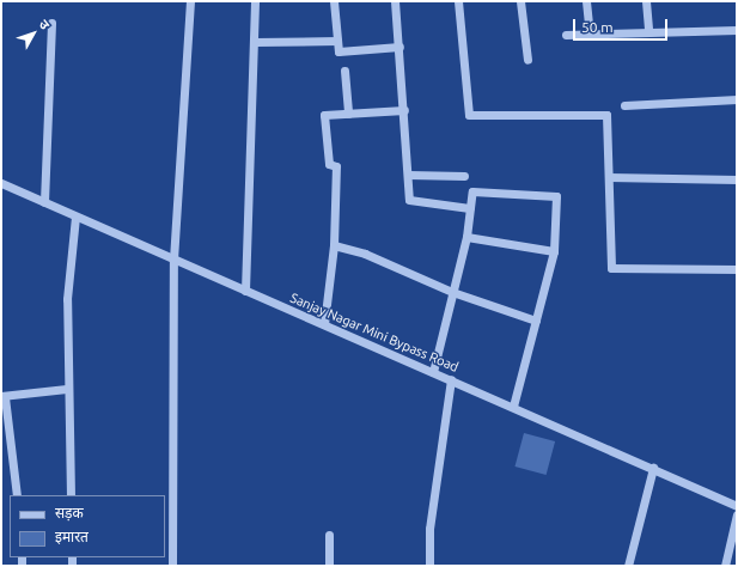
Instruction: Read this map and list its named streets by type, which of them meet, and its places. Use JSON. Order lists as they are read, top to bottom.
{
  "streets": {
    "street": ["Sanjay Nagar Mini Bypass Road"]
  },
  "legend": ["सड़क", "इमारत"],
  "scale_bar": "50 m",
  "north": "top right"
}
